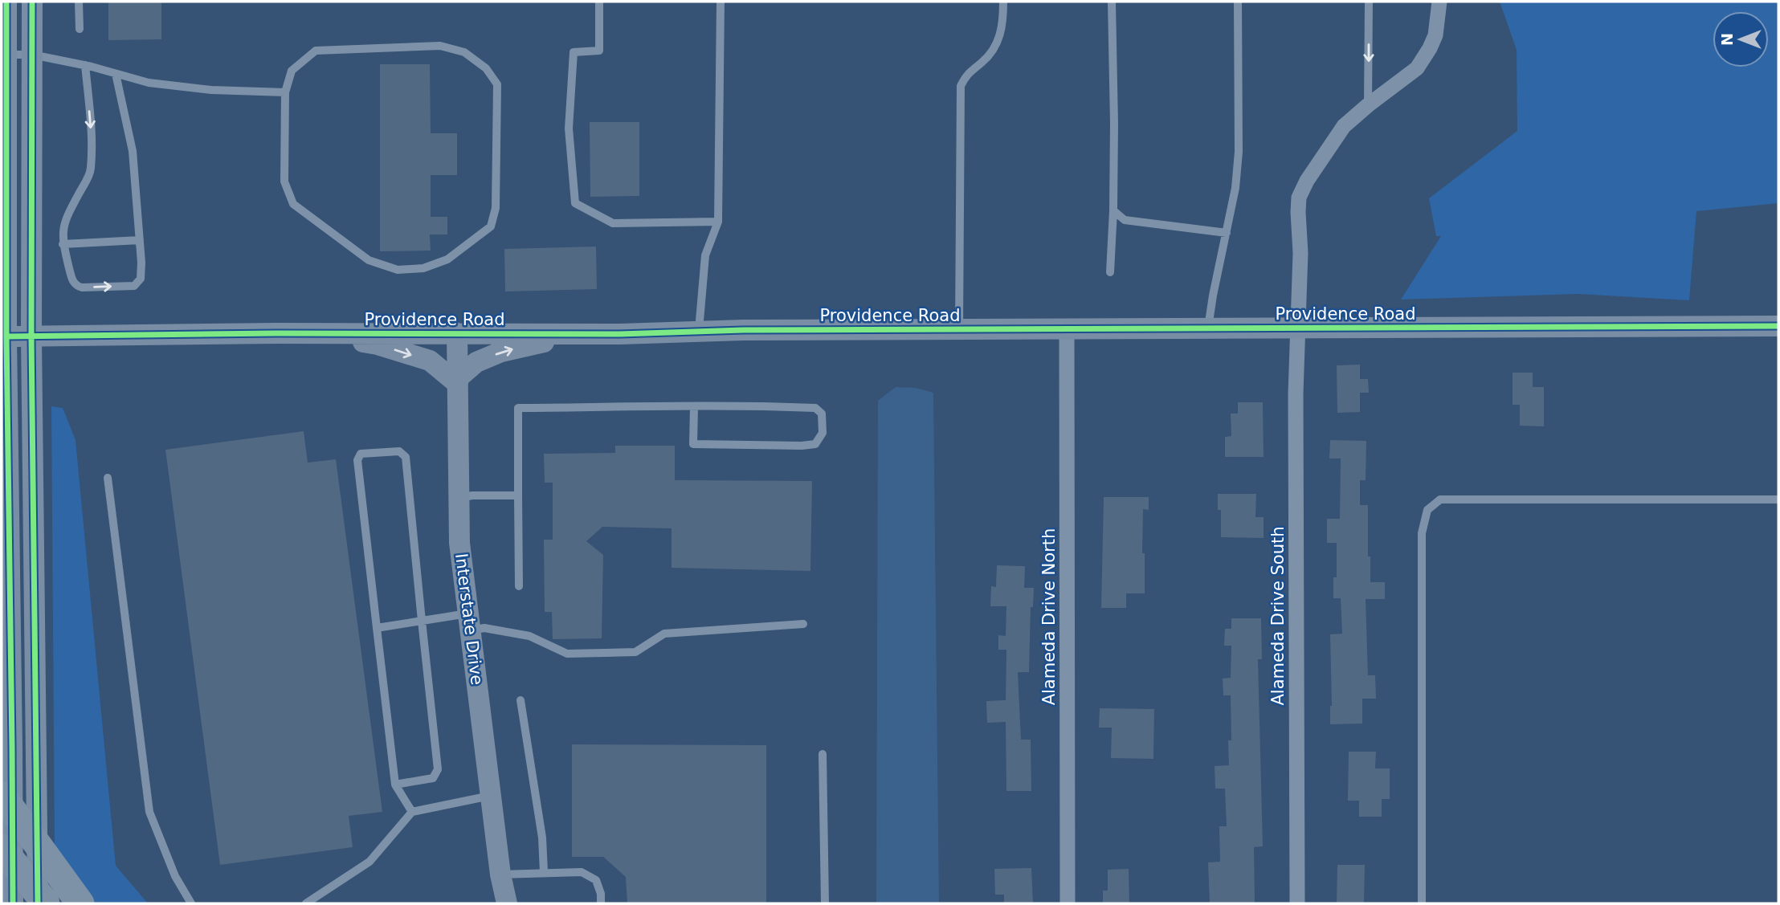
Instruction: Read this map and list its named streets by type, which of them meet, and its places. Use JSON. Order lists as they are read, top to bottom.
{
  "streets": {
    "street": [
      "Providence Road",
      "Alameda Drive South",
      "Alameda Drive North",
      "Interstate Drive"
    ]
  },
  "crossings": [
    ["Providence Road", "Alameda Drive South"],
    ["Providence Road", "Alameda Drive North"],
    ["Providence Road", "Interstate Drive"]
  ],
  "north": "left"
}
